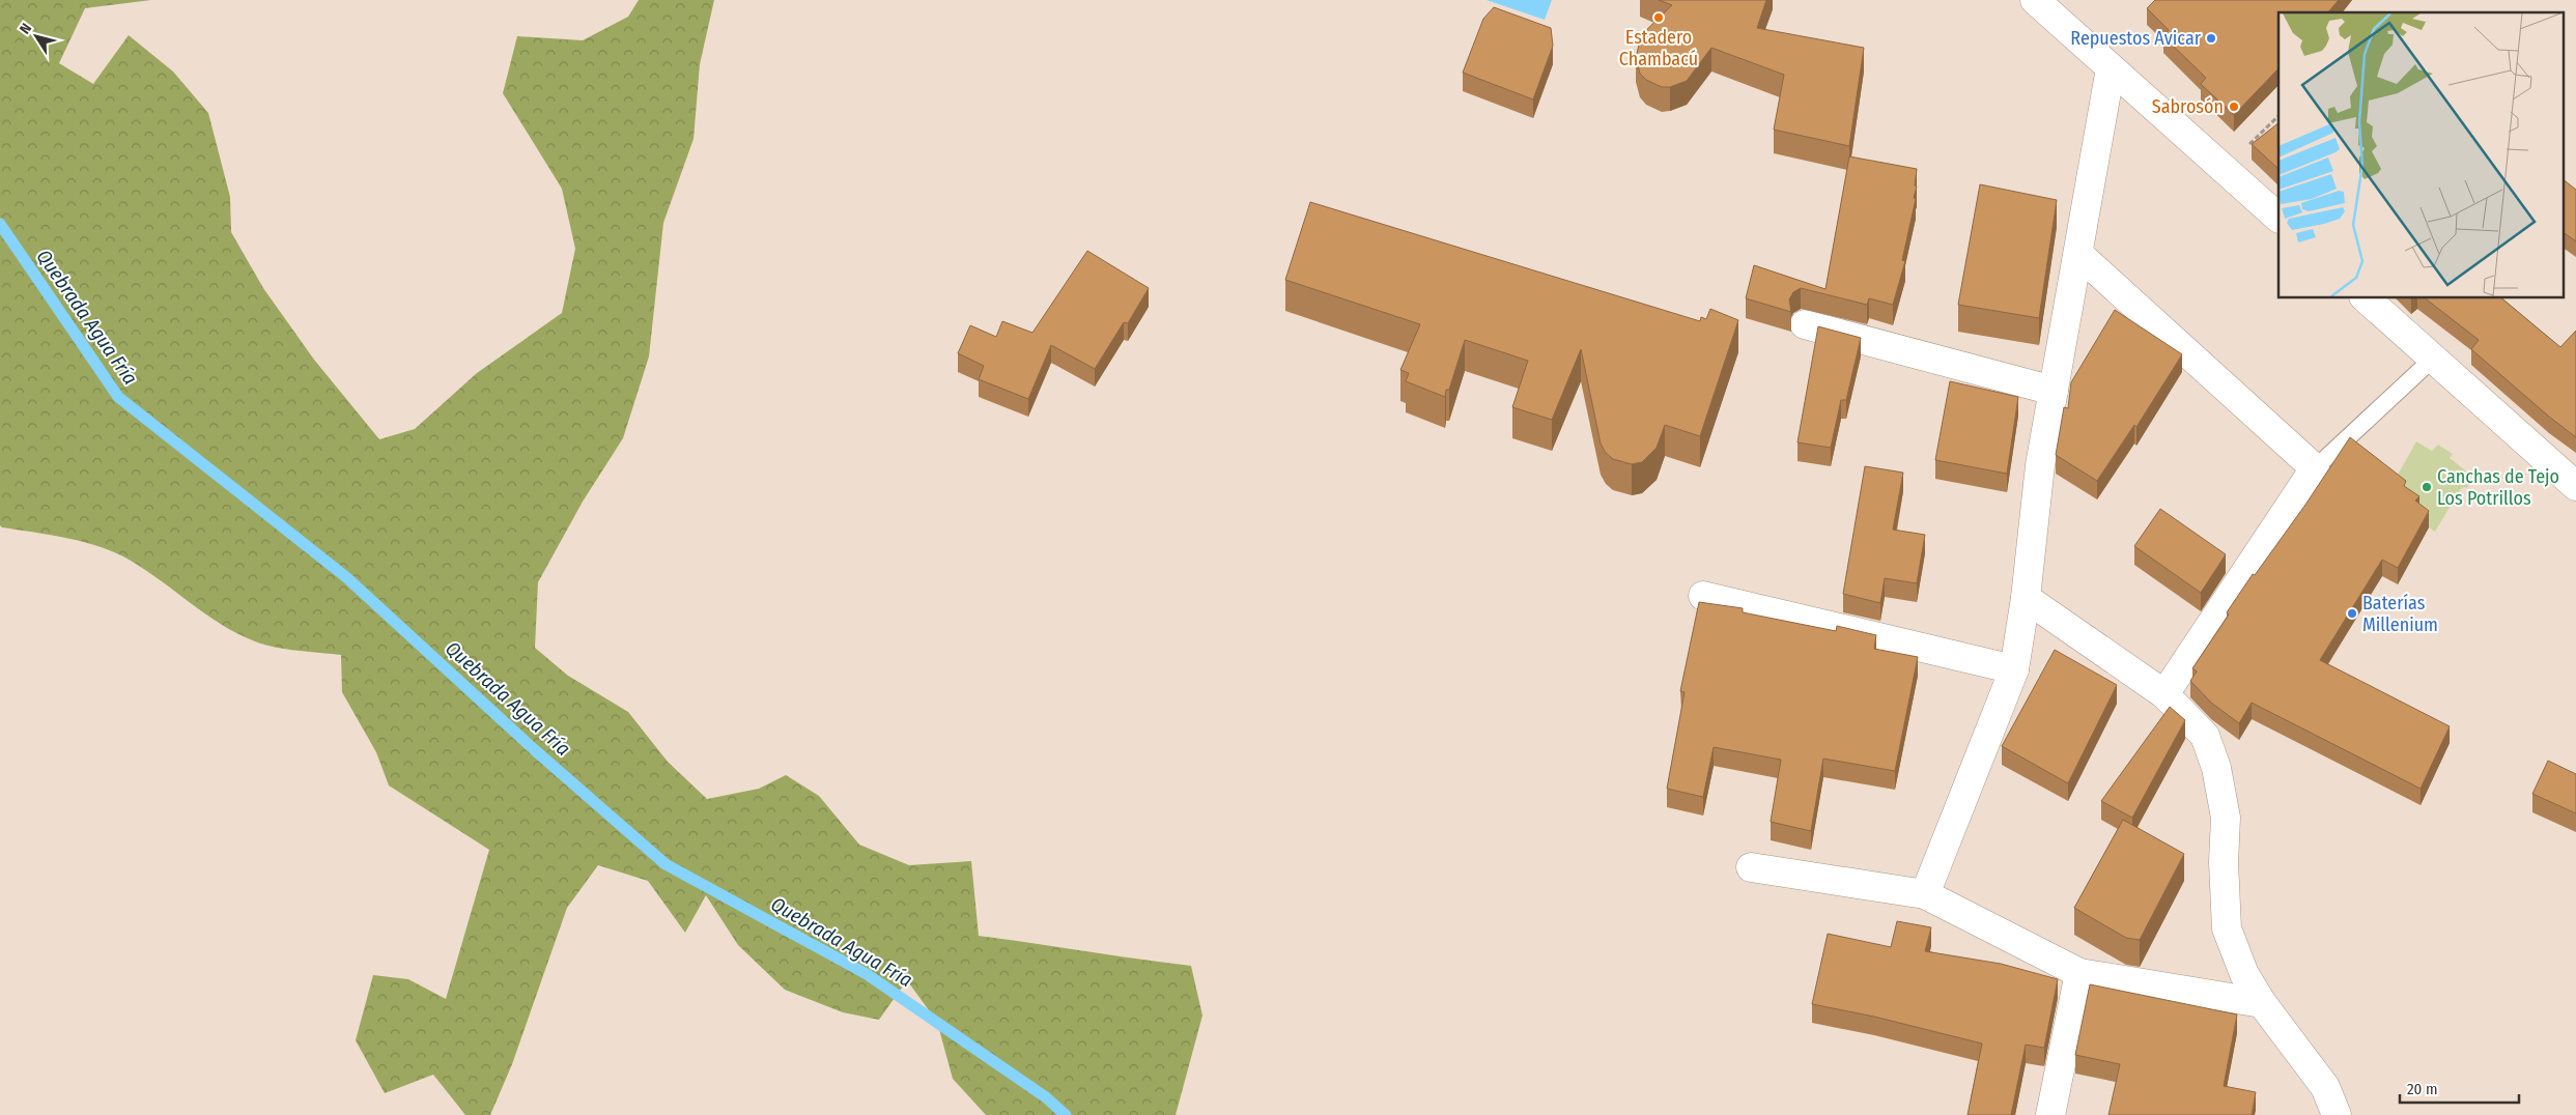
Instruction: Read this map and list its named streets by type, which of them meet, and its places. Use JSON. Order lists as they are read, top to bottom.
{
  "water": ["Quebrada Agua Fría"],
  "places": [
    "Estadero Chambacú",
    "Repuestos Avicar",
    "Sabrosón",
    "Canchas de Tejo Los Potrillos",
    "Baterías Millenium"
  ],
  "scale_bar": "20 m",
  "north": "top left"
}
